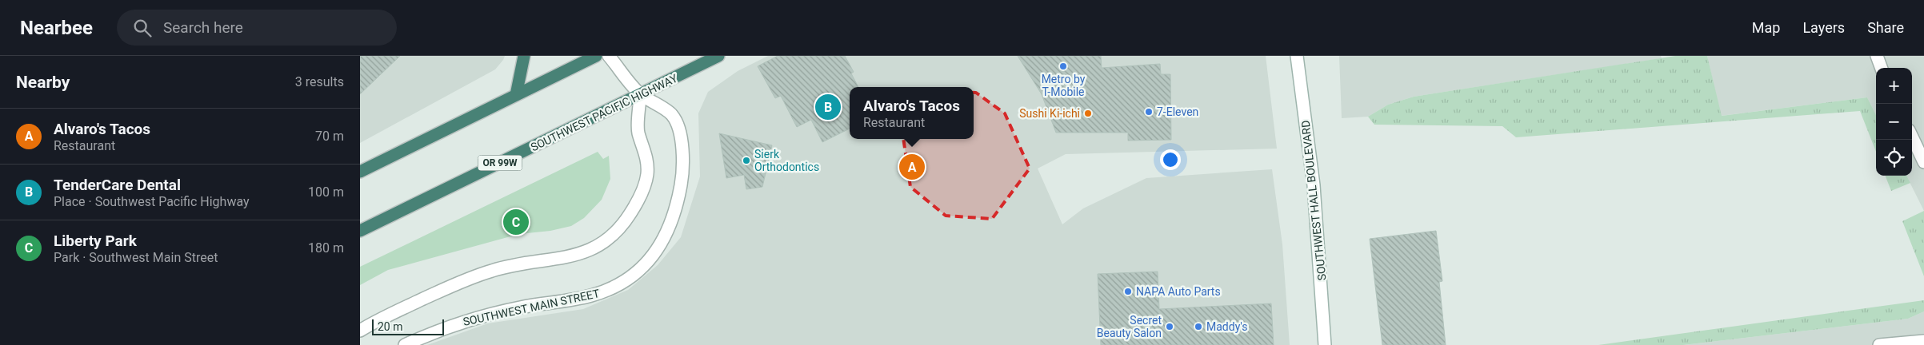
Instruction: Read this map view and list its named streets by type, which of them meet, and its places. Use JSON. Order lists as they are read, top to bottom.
{
  "streets": {
    "highway": ["SOUTHWEST PACIFIC HIGHWAY", "OR 99W"],
    "street": ["SOUTHWEST HALL BOULEVARD", "SOUTHWEST MAIN STREET"]
  },
  "crossings": [
    ["SOUTHWEST PACIFIC HIGHWAY", "SOUTHWEST MAIN STREET"]
  ],
  "places": [
    "Metro by T-Mobile",
    "7-Eleven",
    "Sushi Ki-ichi",
    "Sierk Orthodontics",
    "NAPA Auto Parts",
    "Secret Beauty Salon",
    "Maddy's"
  ],
  "scale_bar": "20 m",
  "page": {
    "header": "Nearbee",
    "search": "Search here",
    "nav": ["Map", "Layers", "Share"],
    "heading": ["Nearby", "3 results"],
    "map_buttons": ["+", "−"],
    "popup": ["Alvaro's Tacos", "Restaurant"],
    "pins": ["B", "A", "C"],
    "list": [
      {
        "mark": "A",
        "name": "Alvaro's Tacos",
        "note": "Restaurant",
        "value": "70 m"
      },
      {
        "mark": "B",
        "name": "TenderCare Dental",
        "note": "Place · Southwest Pacific Highway",
        "value": "100 m"
      },
      {
        "mark": "C",
        "name": "Liberty Park",
        "note": "Park · Southwest Main Street",
        "value": "180 m"
      }
    ],
    "scale": "20 m"
  }
}
